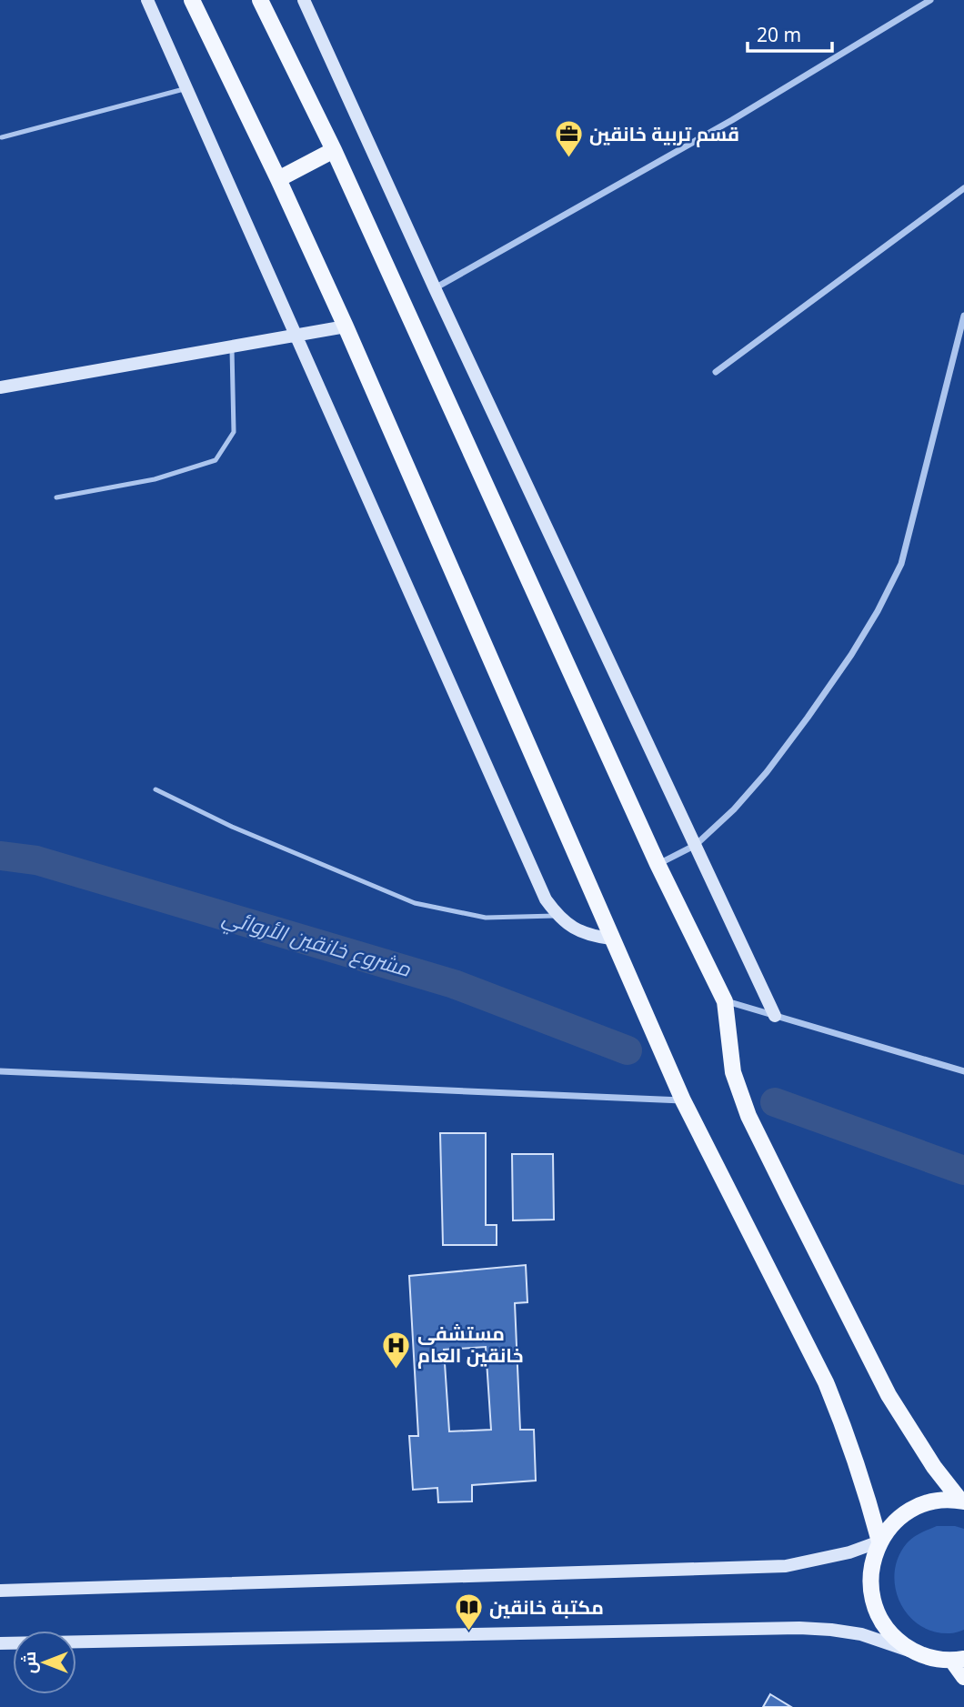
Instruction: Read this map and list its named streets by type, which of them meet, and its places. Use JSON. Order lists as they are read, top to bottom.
{
  "water": ["مشروع خانقين الأروائي"],
  "places": {
    "office": ["قسم تربية خانقين"],
    "hospital": ["مستشفى خانقين العام"],
    "library": ["مكتبة خانقين"]
  },
  "scale_bar": "20 m",
  "north": "left"
}
